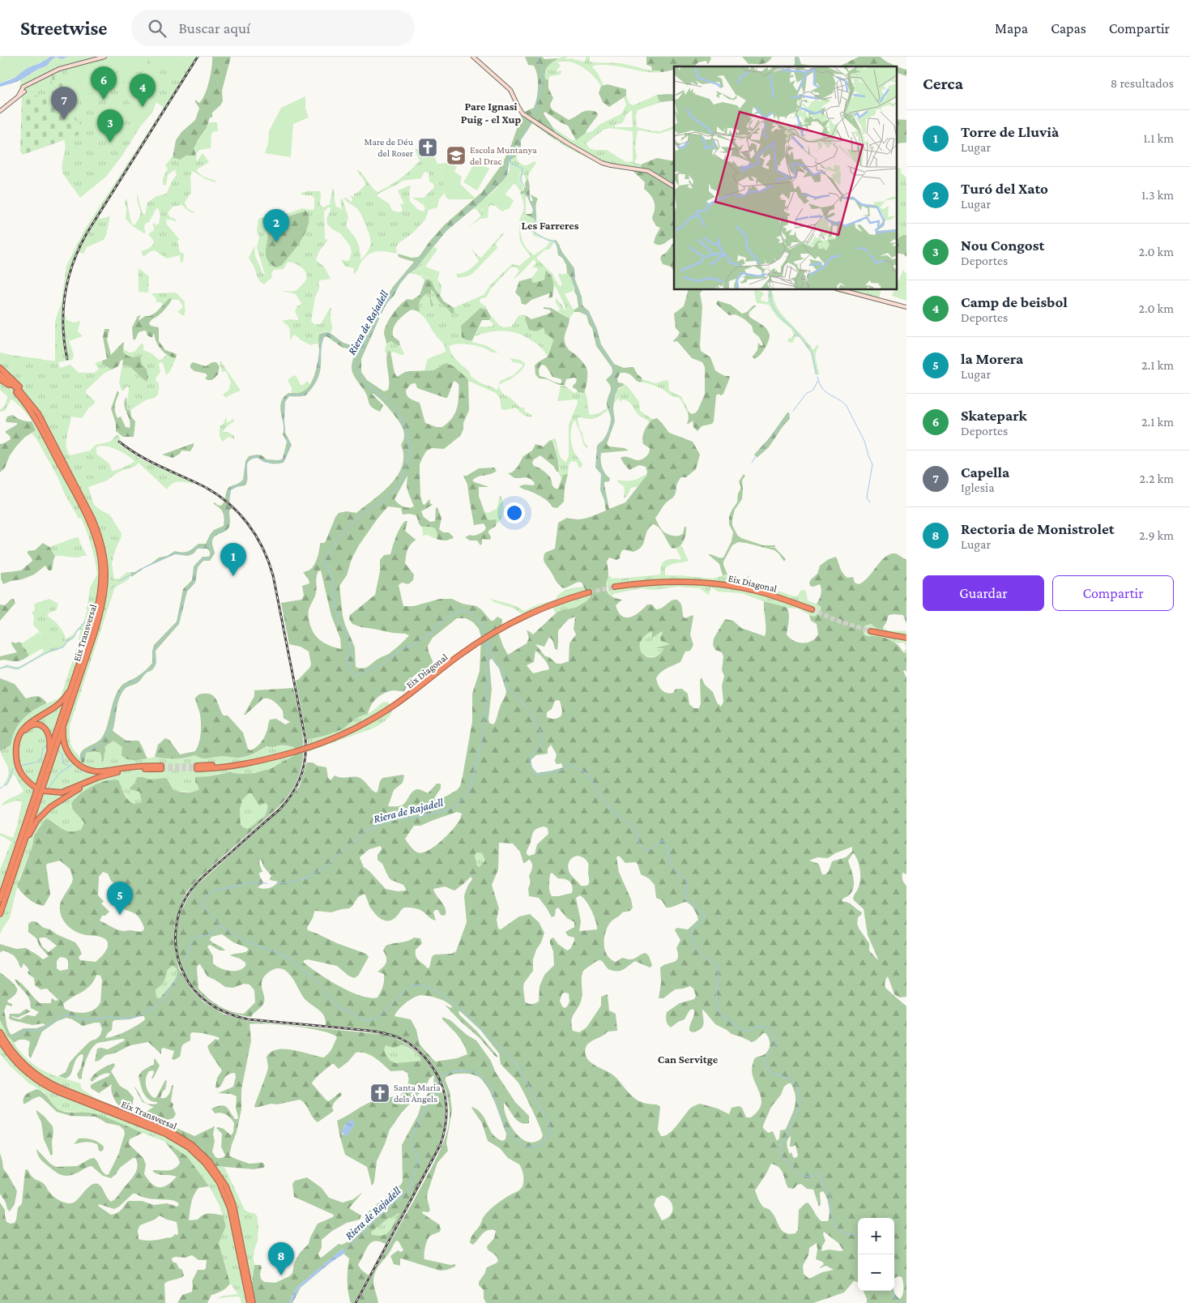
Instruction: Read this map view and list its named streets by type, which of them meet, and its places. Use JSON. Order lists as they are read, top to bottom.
{
  "streets": {
    "highway": ["Eix Diagonal", "Eix Transversal"]
  },
  "districts": ["Pare Ignasi Puig - el Xup", "Les Farreres", "Can Servitge"],
  "water": ["Riera de Rajadell"],
  "places": {
    "church": ["Mare de Déu del Roser", "Santa Maria dels Àngels"],
    "school or university": ["Escola Muntanya del Drac"]
  },
  "page": {
    "header": "Streetwise",
    "search": "Buscar aquí",
    "nav": ["Mapa", "Capas", "Compartir"],
    "heading": ["Cerca", "8 resultados"],
    "pins": [
      "6",
      "4",
      "7",
      "3",
      "2",
      "1",
      "5",
      "8"
    ],
    "list": [
      {
        "mark": "1",
        "name": "Torre de Lluvià",
        "note": "Lugar",
        "value": "1.1 km"
      },
      {
        "mark": "2",
        "name": "Turó del Xato",
        "note": "Lugar",
        "value": "1.3 km"
      },
      {
        "mark": "3",
        "name": "Nou Congost",
        "note": "Deportes",
        "value": "2.0 km"
      },
      {
        "mark": "4",
        "name": "Camp de beisbol",
        "note": "Deportes",
        "value": "2.0 km"
      },
      {
        "mark": "5",
        "name": "la Morera",
        "note": "Lugar",
        "value": "2.1 km"
      },
      {
        "mark": "6",
        "name": "Skatepark",
        "note": "Deportes",
        "value": "2.1 km"
      },
      {
        "mark": "7",
        "name": "Capella",
        "note": "Iglesia",
        "value": "2.2 km"
      },
      {
        "mark": "8",
        "name": "Rectoria de Monistrolet",
        "note": "Lugar",
        "value": "2.9 km"
      }
    ],
    "buttons": ["Guardar", "Compartir"],
    "map_buttons": ["+", "−"]
  }
}
